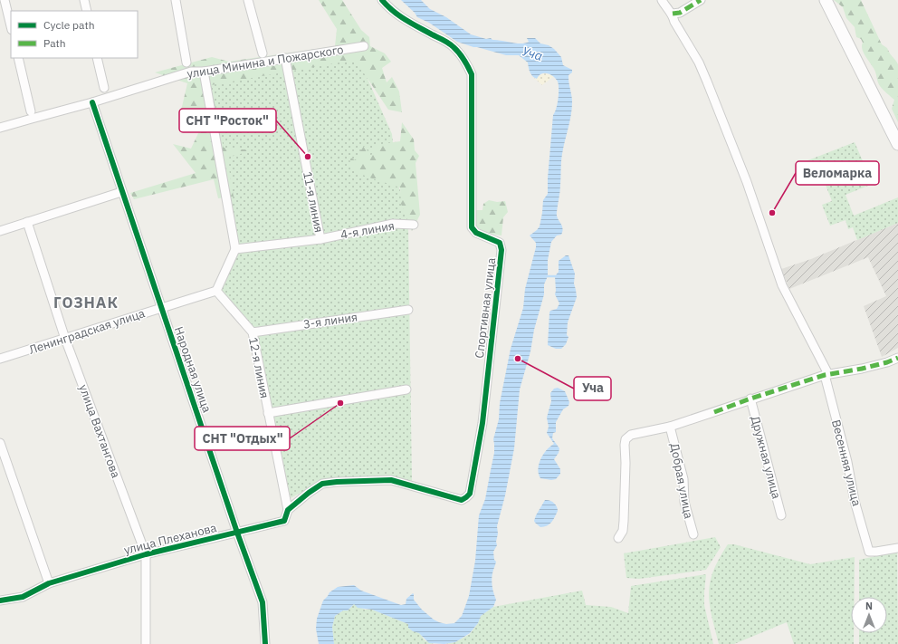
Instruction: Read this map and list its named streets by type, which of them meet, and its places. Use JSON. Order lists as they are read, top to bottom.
{
  "streets": {
    "street": [
      "улица Минина и Пожарского",
      "11-я линия",
      "4-я линия",
      "Спортивная улица",
      "3-я линия",
      "Ленинградская улица",
      "12-я линия",
      "Народная улица",
      "улица Вахтангова",
      "Дружная улица",
      "Весенняя улица",
      "Добрая улица",
      "улица Плеханова"
    ]
  },
  "crossings": [
    ["улица Минина и Пожарского", "11-я линия"],
    ["улица Минина и Пожарского", "Народная улица"],
    ["11-я линия", "4-я линия"],
    ["Спортивная улица", "улица Плеханова"],
    ["3-я линия", "12-я линия"],
    ["Ленинградская улица", "12-я линия"],
    ["Ленинградская улица", "Народная улица"],
    ["Ленинградская улица", "улица Вахтангова"],
    ["12-я линия", "улица Плеханова"],
    ["Народная улица", "улица Плеханова"],
    ["улица Вахтангова", "улица Плеханова"]
  ],
  "districts": ["ГОЗНАК"],
  "water": ["Уча"],
  "places": [
    "СНТ \"Росток\"",
    "Веломарка",
    "Уча",
    "СНТ \"Отдых\""
  ],
  "legend": ["Cycle path", "Path"],
  "north": "top"
}
